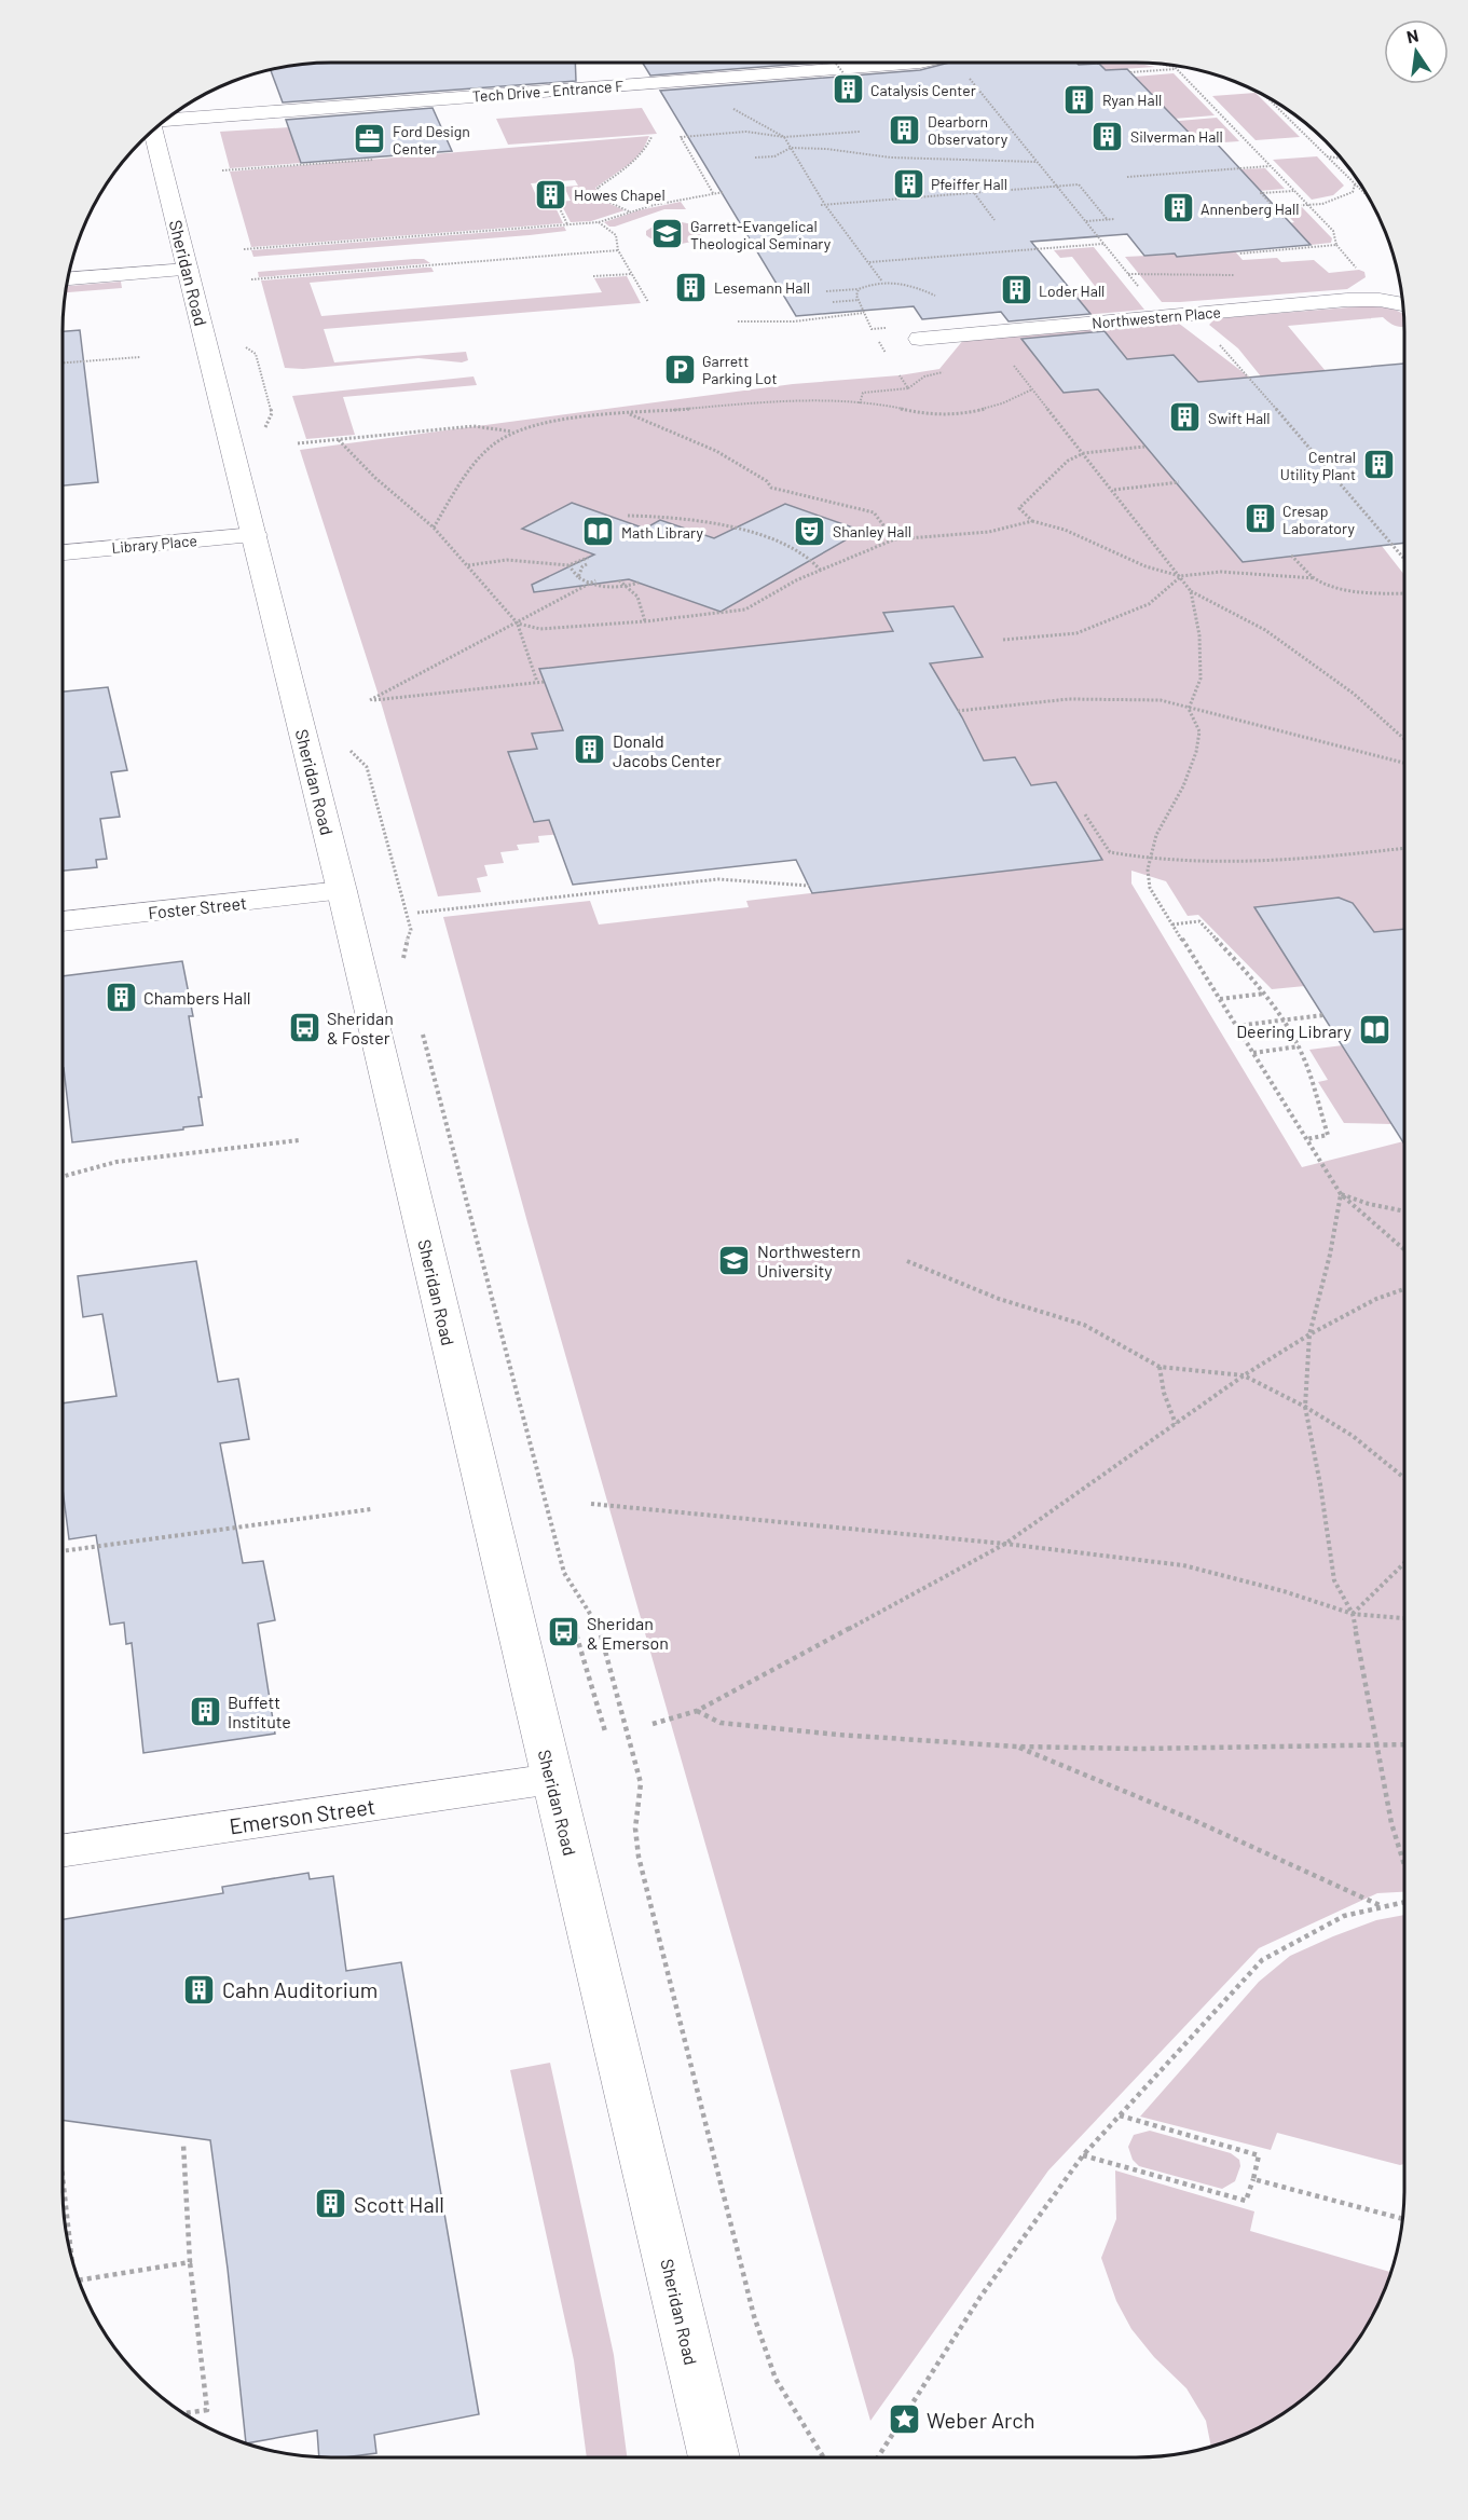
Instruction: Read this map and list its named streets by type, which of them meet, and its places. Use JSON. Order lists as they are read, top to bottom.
{
  "streets": {
    "main road": [
      "Tech Drive - Entrance F",
      "Sheridan Road",
      "Northwestern Place",
      "Library Place",
      "Foster Street",
      "Emerson Street"
    ]
  },
  "crossings": [
    ["Sheridan Road", "Library Place"],
    ["Sheridan Road", "Foster Street"],
    ["Sheridan Road", "Emerson Street"]
  ],
  "places": {
    "building": [
      "Catalysis Center",
      "Ryan Hall",
      "Dearborn Observatory",
      "Silverman Hall",
      "Pfeiffer Hall",
      "Howes Chapel",
      "Annenberg Hall",
      "Lesemann Hall",
      "Loder Hall",
      "Swift Hall",
      "Central Utility Plant",
      "Cresap Laboratory",
      "Donald Jacobs Center",
      "Chambers Hall",
      "Buffett Institute",
      "Cahn Auditorium",
      "Scott Hall"
    ],
    "office": ["Ford Design Center"],
    "school or university": ["Garrett-Evangelical Theological Seminary", "Northwestern University"],
    "parking": ["Garrett Parking Lot"],
    "theatre": ["Shanley Hall"],
    "library": ["Math Library", "Deering Library"],
    "bus stop": ["Sheridan & Foster", "Sheridan & Emerson"],
    "place": ["Weber Arch"]
  },
  "north": "top"
}
